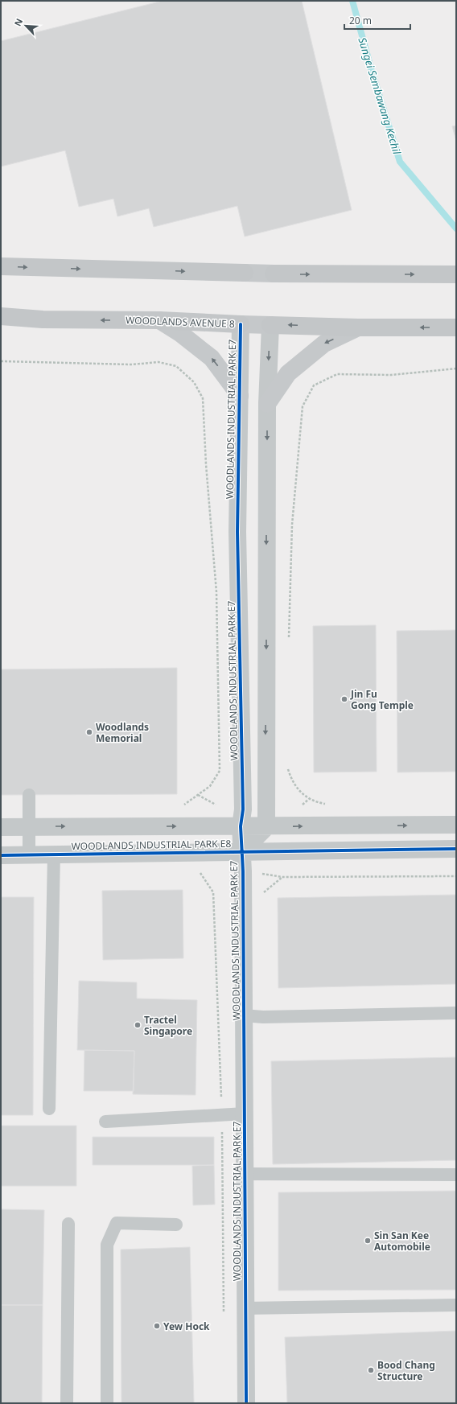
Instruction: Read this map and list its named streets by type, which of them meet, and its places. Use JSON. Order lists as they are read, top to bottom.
{
  "streets": {
    "main road": ["WOODLANDS AVENUE 8"],
    "street": ["WOODLANDS INDUSTRIAL PARK E7", "WOODLANDS INDUSTRIAL PARK E8"]
  },
  "crossings": [
    ["WOODLANDS AVENUE 8", "WOODLANDS INDUSTRIAL PARK E7"],
    ["WOODLANDS INDUSTRIAL PARK E7", "WOODLANDS INDUSTRIAL PARK E8"]
  ],
  "water": ["Sungei Sembawang Kechil"],
  "places": [
    "Jin Fu Gong Temple",
    "Woodlands Memorial",
    "Tractel Singapore",
    "Sin San Kee Automobile",
    "Yew Hock",
    "Bood Chang Structure"
  ],
  "scale_bar": "20 m",
  "north": "top left"
}
